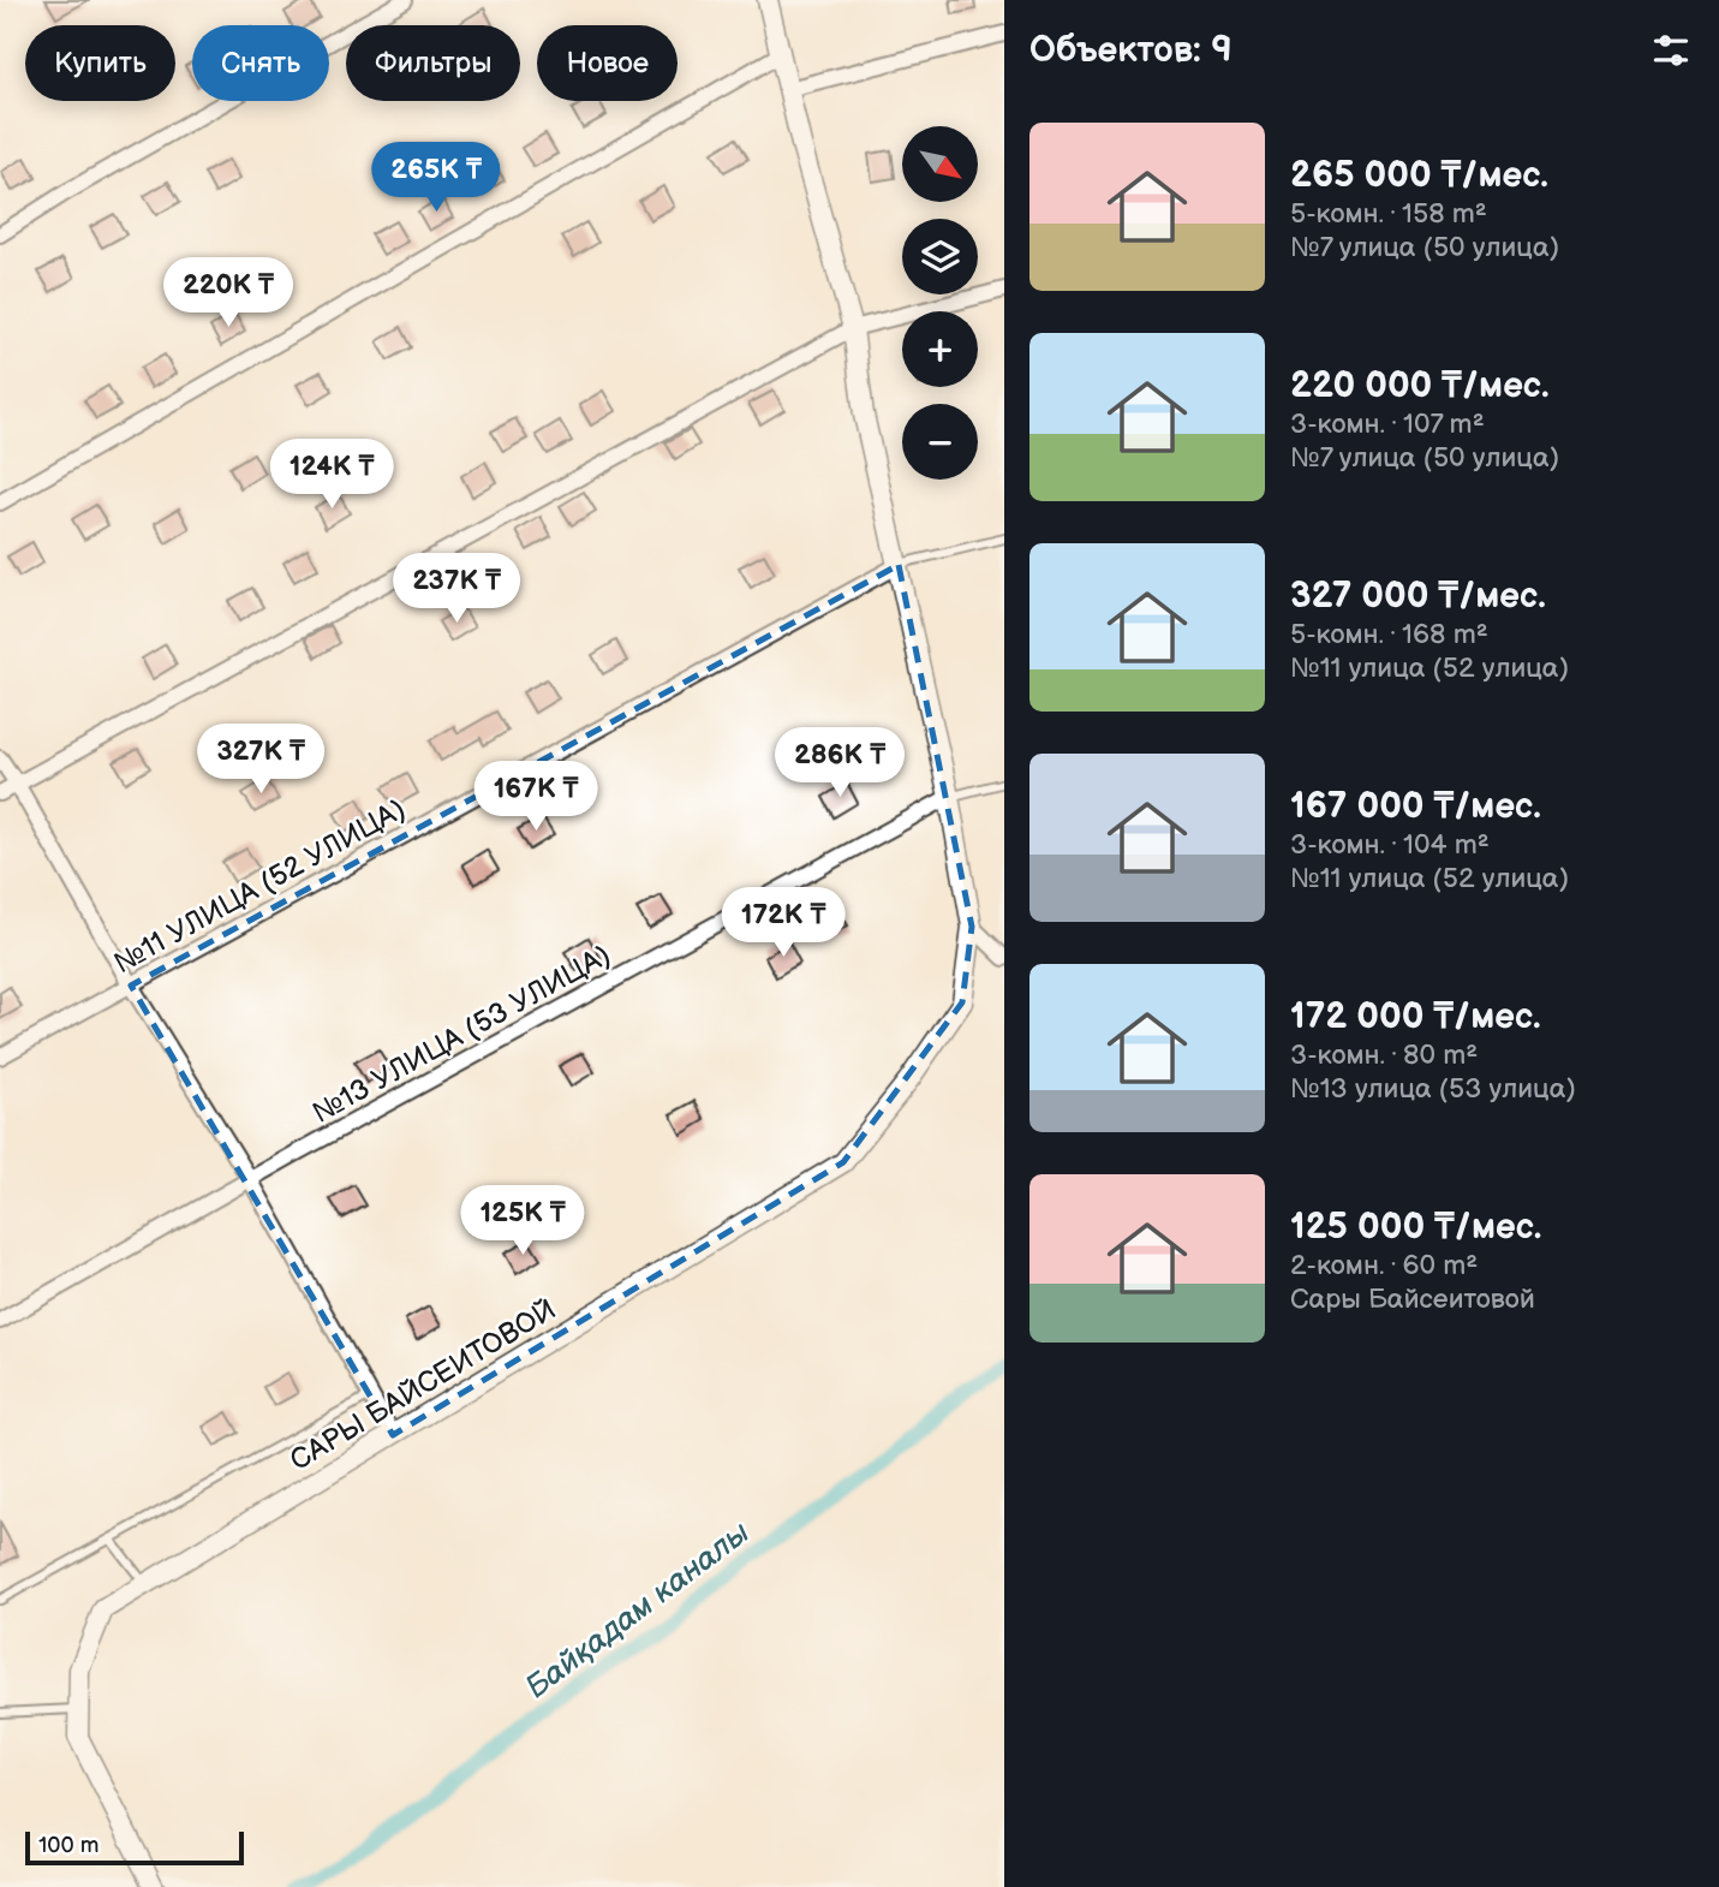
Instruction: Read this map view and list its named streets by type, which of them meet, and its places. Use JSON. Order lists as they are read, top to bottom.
{
  "streets": {
    "street": ["№11 УЛИЦА (52 УЛИЦА)", "№13 УЛИЦА (53 УЛИЦА)", "САРЫ БАЙСЕИТОВОЙ"]
  },
  "crossings": [
    ["№11 УЛИЦА (52 УЛИЦА)", "САРЫ БАЙСЕИТОВОЙ"],
    ["№13 УЛИЦА (53 УЛИЦА)", "САРЫ БАЙСЕИТОВОЙ"]
  ],
  "water": ["Байқадам каналы"],
  "scale_bar": "100 m",
  "north": "bottom right",
  "page": {
    "heading": "Объектов: 9",
    "chip": [
      "Купить",
      "Снять",
      "Фильтры",
      "Новое"
    ],
    "list": [
      {
        "name": "265 000 ₸/мес.",
        "note": "5-комн. · 158 m² · №7 улица (50 улица)"
      },
      {
        "name": "220 000 ₸/мес.",
        "note": "3-комн. · 107 m² · №7 улица (50 улица)"
      },
      {
        "name": "327 000 ₸/мес.",
        "note": "5-комн. · 168 m² · №11 улица (52 улица)"
      },
      {
        "name": "167 000 ₸/мес.",
        "note": "3-комн. · 104 m² · №11 улица (52 улица)"
      },
      {
        "name": "172 000 ₸/мес.",
        "note": "3-комн. · 80 m² · №13 улица (53 улица)"
      },
      {
        "name": "125 000 ₸/мес.",
        "note": "2-комн. · 60 m² · Сары Байсеитовой"
      }
    ],
    "map_buttons": ["+", "−"],
    "price": [
      "265K ₸",
      "220K ₸",
      "124K ₸",
      "237K ₸",
      "327K ₸",
      "286K ₸",
      "167K ₸",
      "172K ₸",
      "125K ₸"
    ],
    "scale": "100 m"
  }
}
